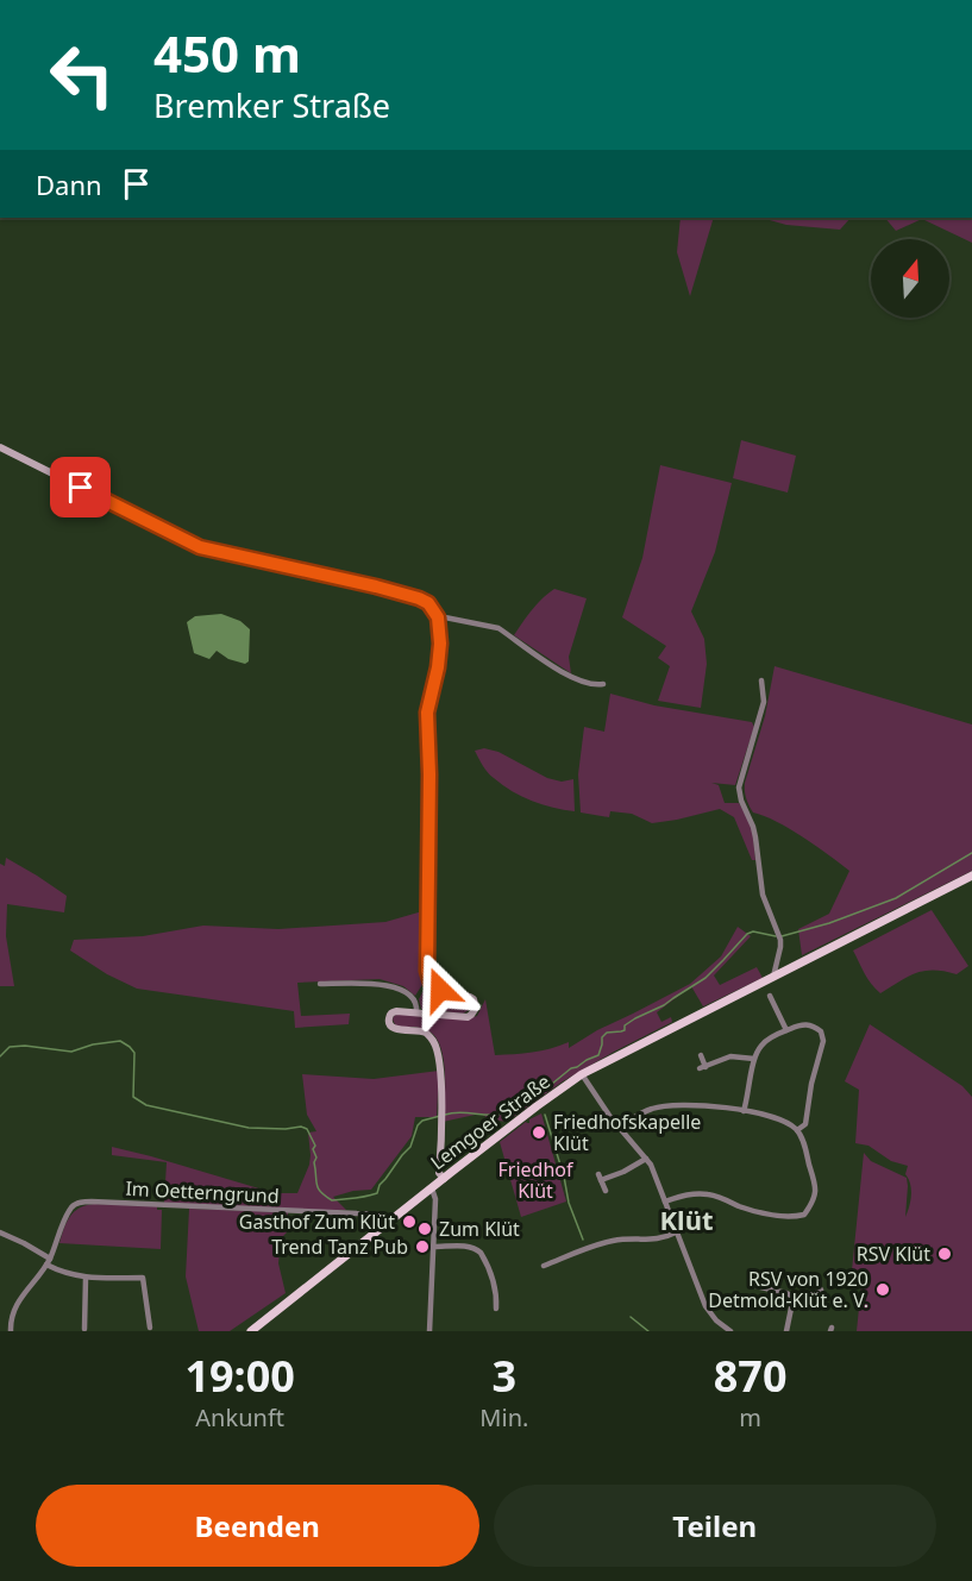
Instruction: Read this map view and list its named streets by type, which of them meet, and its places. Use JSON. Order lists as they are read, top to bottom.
{
  "streets": {
    "main road": ["Lemgoer Straße"],
    "street": ["Im Oetterngrund"]
  },
  "crossings": [
    ["Lemgoer Straße", "Im Oetterngrund"]
  ],
  "districts": ["Klüt"],
  "parks": ["Friedhof Klüt"],
  "places": [
    "Friedhofskapelle Klüt",
    "Gasthof Zum Klüt",
    "Zum Klüt",
    "Trend Tanz Pub",
    "RSV Klüt",
    "RSV von 1920 Detmold-Klüt e. V."
  ],
  "north": "top",
  "page": {
    "turn": ["450 m", "Bremker Straße"],
    "then": "Dann",
    "eta": [
      "19:00",
      "Ankunft",
      "3",
      "Min.",
      "870",
      "m"
    ],
    "buttons": ["Beenden", "Teilen"]
  }
}
